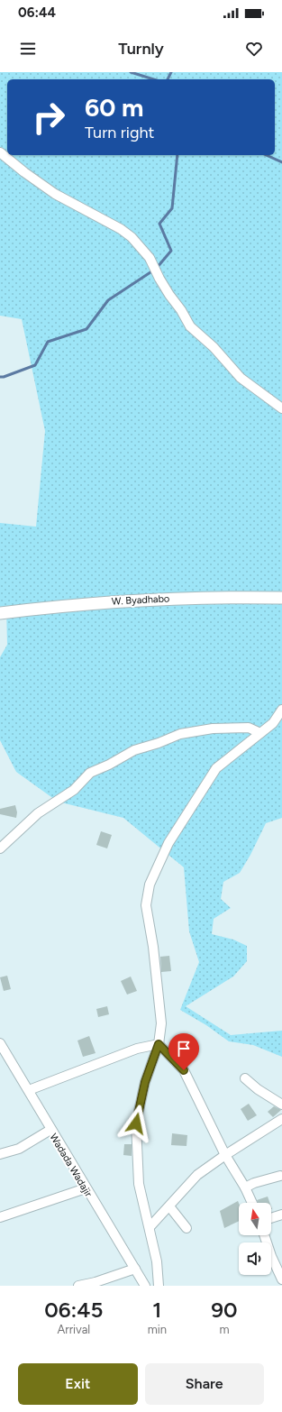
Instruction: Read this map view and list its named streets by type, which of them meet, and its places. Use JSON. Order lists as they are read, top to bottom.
{
  "streets": {
    "main road": ["W. Byadhabo"],
    "street": ["Wadada Wadajir"]
  },
  "north": "top",
  "page": {
    "status": "06:44",
    "header": "Turnly",
    "turn": ["60 m", "Turn right"],
    "eta": [
      "06:45",
      "Arrival",
      "1",
      "min",
      "90",
      "m"
    ],
    "buttons": ["Exit", "Share"]
  }
}
